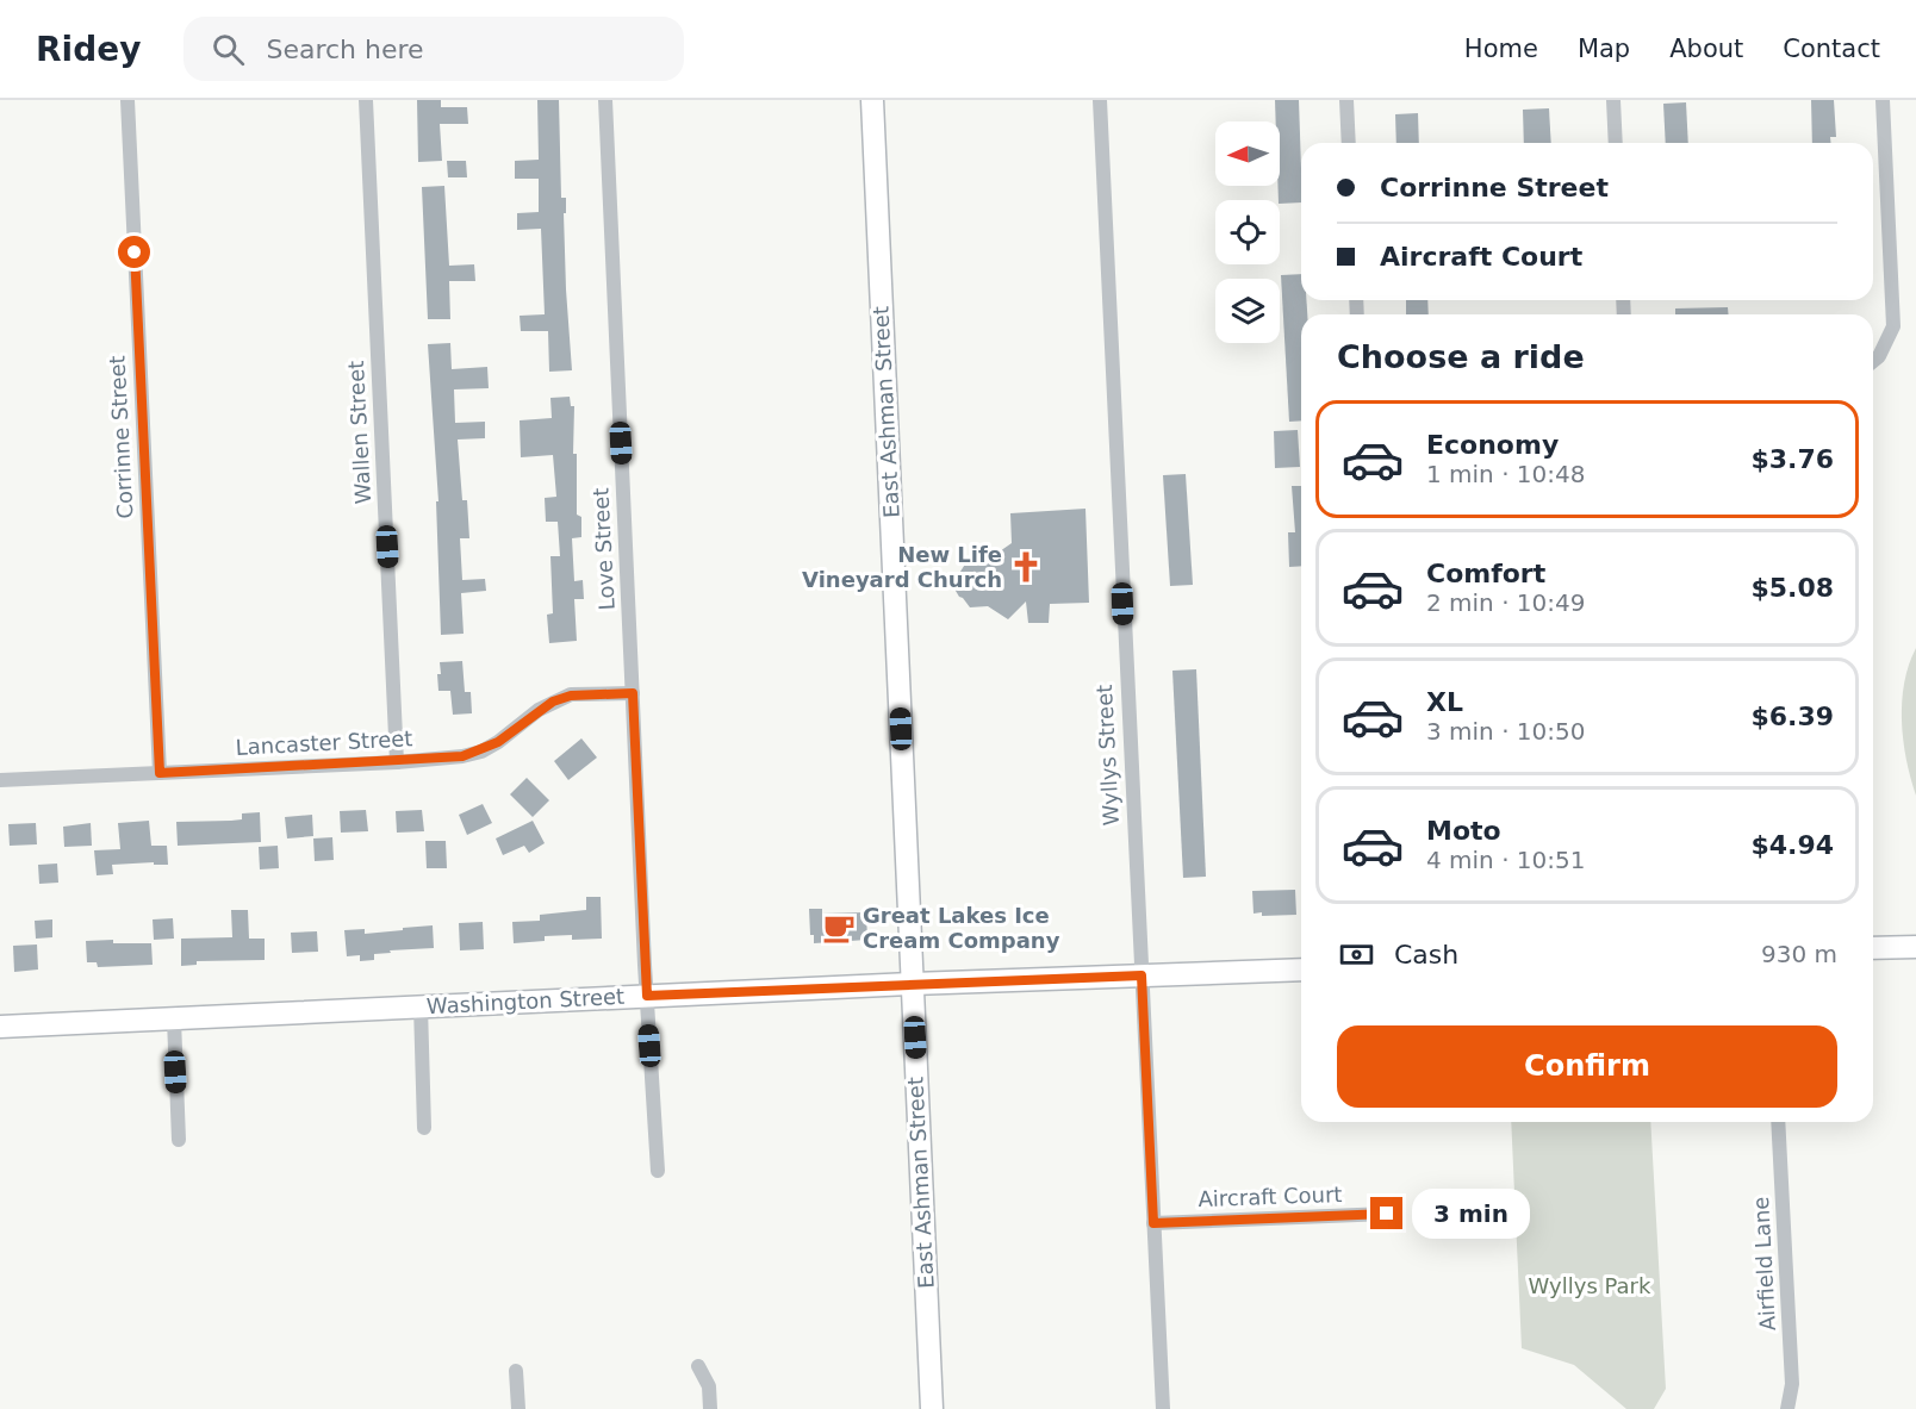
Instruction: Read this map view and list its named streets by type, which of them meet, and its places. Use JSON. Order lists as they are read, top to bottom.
{
  "streets": {
    "street": [
      "East Ashman Street",
      "Wallen Street",
      "Corrinne Street",
      "Love Street",
      "Lancaster Street",
      "Wyllys Street",
      "Washington Street",
      "Aircraft Court",
      "Airfield Lane"
    ]
  },
  "crossings": [
    ["East Ashman Street", "Washington Street"],
    ["Wallen Street", "Lancaster Street"],
    ["Corrinne Street", "Lancaster Street"],
    ["Love Street", "Lancaster Street"],
    ["Love Street", "Washington Street"],
    ["Wyllys Street", "Washington Street"],
    ["Wyllys Street", "Aircraft Court"]
  ],
  "parks": ["Wyllys Park"],
  "places": {
    "church": ["New Life Vineyard Church"],
    "cafe": ["Great Lakes Ice Cream Company"]
  },
  "north": "left",
  "page": {
    "header": "Ridey",
    "search": "Search here",
    "nav": [
      "Home",
      "Map",
      "About",
      "Contact"
    ],
    "banner": ["Corrinne Street", "Aircraft Court"],
    "heading": "Choose a ride",
    "list": [
      {
        "name": "Economy",
        "note": "1 min · 10:48",
        "value": "$3.76"
      },
      {
        "name": "Comfort",
        "note": "2 min · 10:49",
        "value": "$5.08"
      },
      {
        "name": "XL",
        "note": "3 min · 10:50",
        "value": "$6.39"
      },
      {
        "name": "Moto",
        "note": "4 min · 10:51",
        "value": "$4.94"
      }
    ],
    "pay": ["Cash", "930 m"],
    "buttons": "Confirm",
    "bubble": "3 min"
  }
}
